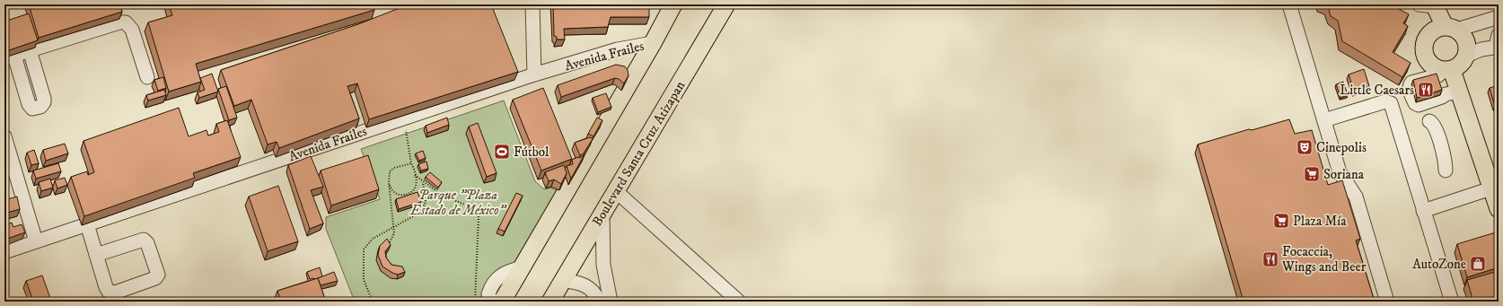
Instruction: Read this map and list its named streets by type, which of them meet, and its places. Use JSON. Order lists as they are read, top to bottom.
{
  "streets": {
    "main road": ["Boulevard Santa Cruz Atizapan"],
    "street": ["Avenida Frailes"]
  },
  "parks": ["Parque \"Plaza Estado de México\""],
  "places": {
    "restaurant": ["Little Caesars", "Focaccia, Wings and Beer"],
    "theatre": ["Cinepolis"],
    "sports": ["Fútbol"],
    "supermarket": ["Soriana", "Plaza Mía"],
    "shop": ["AutoZone"]
  }
}
